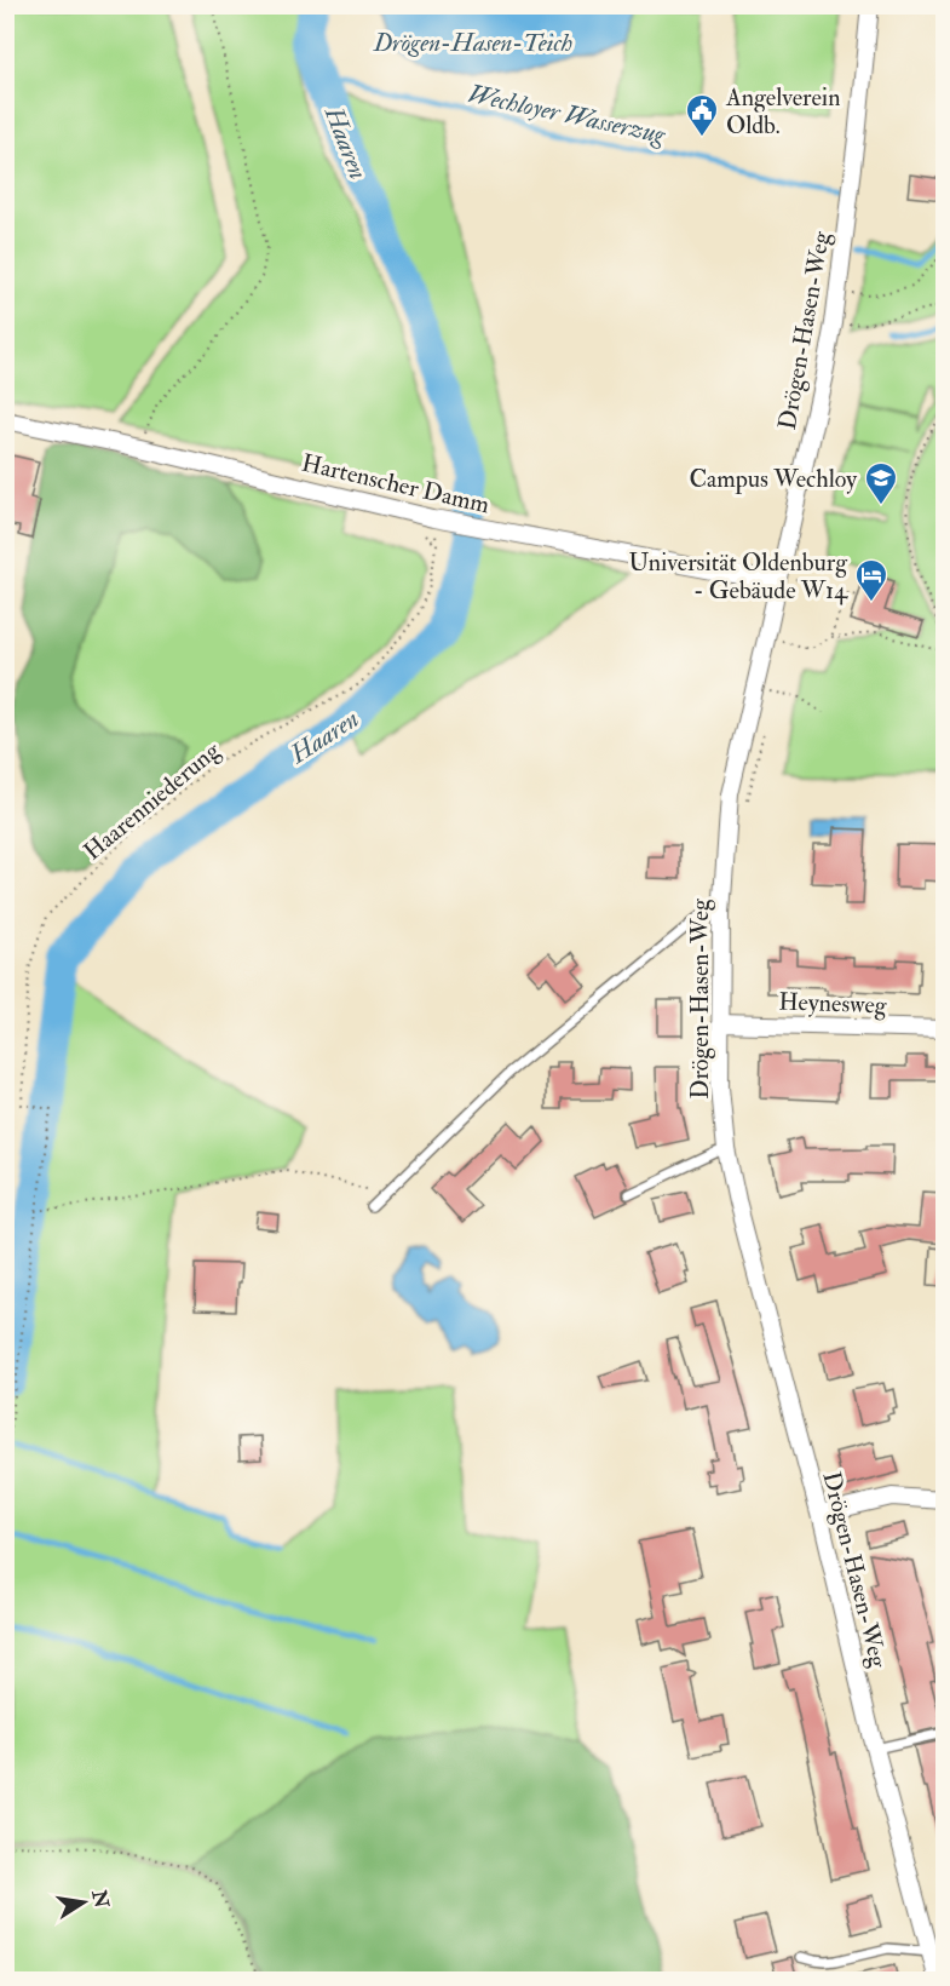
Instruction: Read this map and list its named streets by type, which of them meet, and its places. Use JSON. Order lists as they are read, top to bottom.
{
  "streets": {
    "street": ["Drögen-Hasen-Weg", "Hartenscher Damm", "Heynesweg"],
    "path": ["Haarenniederung"]
  },
  "crossings": [
    ["Drögen-Hasen-Weg", "Hartenscher Damm"],
    ["Drögen-Hasen-Weg", "Heynesweg"],
    ["Hartenscher Damm", "Haarenniederung"]
  ],
  "water": ["Drögen-Hasen-Teich", "Wechloyer Wasserzug", "Haaren"],
  "places": {
    "public building": ["Angelverein Oldb."],
    "school or university": ["Campus Wechloy"],
    "hotel": ["Universität Oldenburg - Gebäude W14"]
  },
  "north": "right"
}
